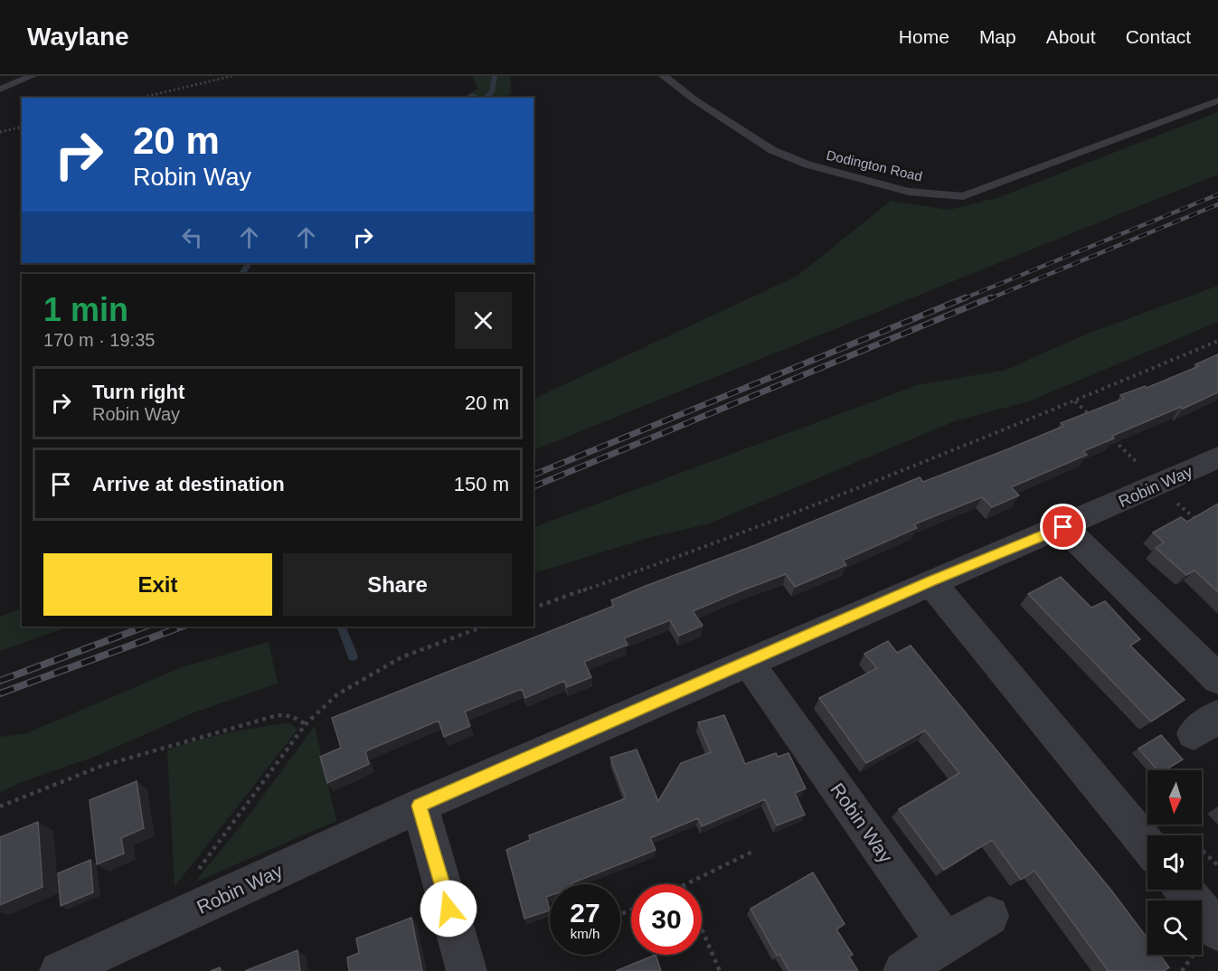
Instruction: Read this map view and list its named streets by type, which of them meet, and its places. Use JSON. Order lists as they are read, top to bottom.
{
  "streets": {
    "street": ["Robin Way"],
    "lane": ["Dodington Road"]
  },
  "north": "bottom",
  "page": {
    "header": "Waylane",
    "nav": [
      "Home",
      "Map",
      "About",
      "Contact"
    ],
    "turn": ["20 m", "Robin Way"],
    "heading": ["1 min", "170 m · 19:35"],
    "list": [
      {
        "name": "Turn right",
        "note": "Robin Way",
        "value": "20 m"
      },
      {
        "name": "Arrive at destination",
        "value": "150 m"
      }
    ],
    "buttons": ["Exit", "Share"],
    "speed": "27 km/h",
    "limit": "30"
  }
}
